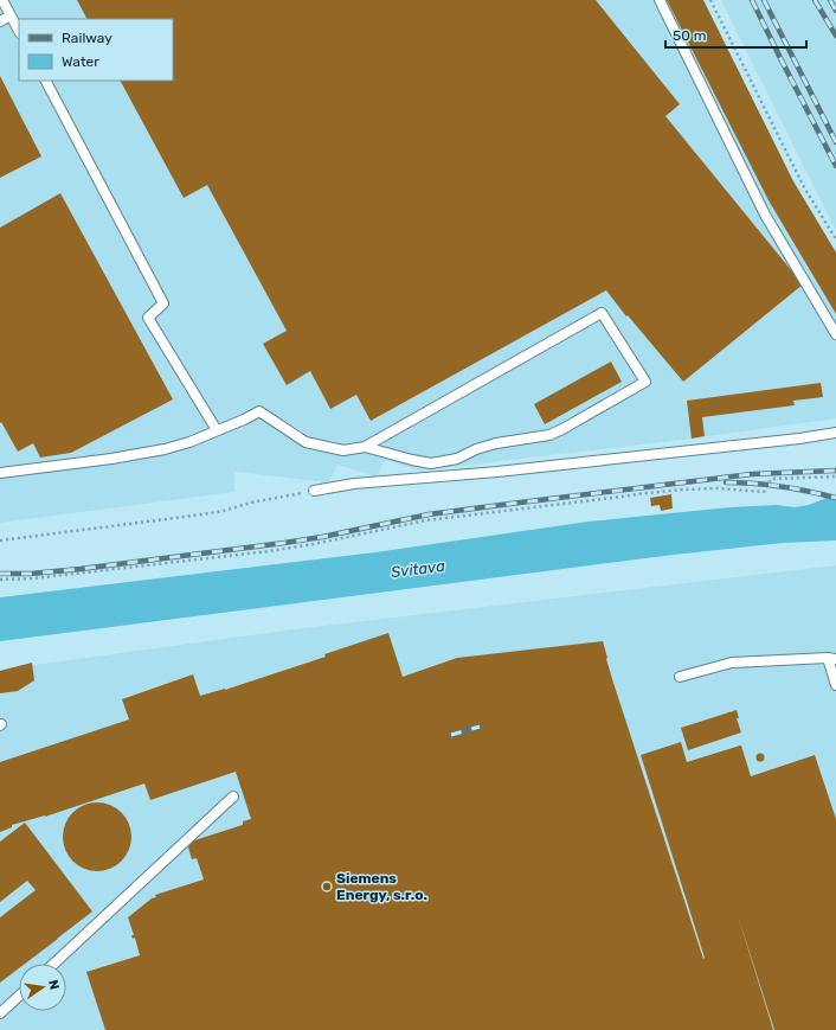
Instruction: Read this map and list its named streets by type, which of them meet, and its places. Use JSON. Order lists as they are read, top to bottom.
{
  "water": ["Svitava"],
  "places": ["Siemens Energy, s.r.o."],
  "legend": ["Railway", "Water"],
  "scale_bar": "50 m",
  "north": "right"
}
